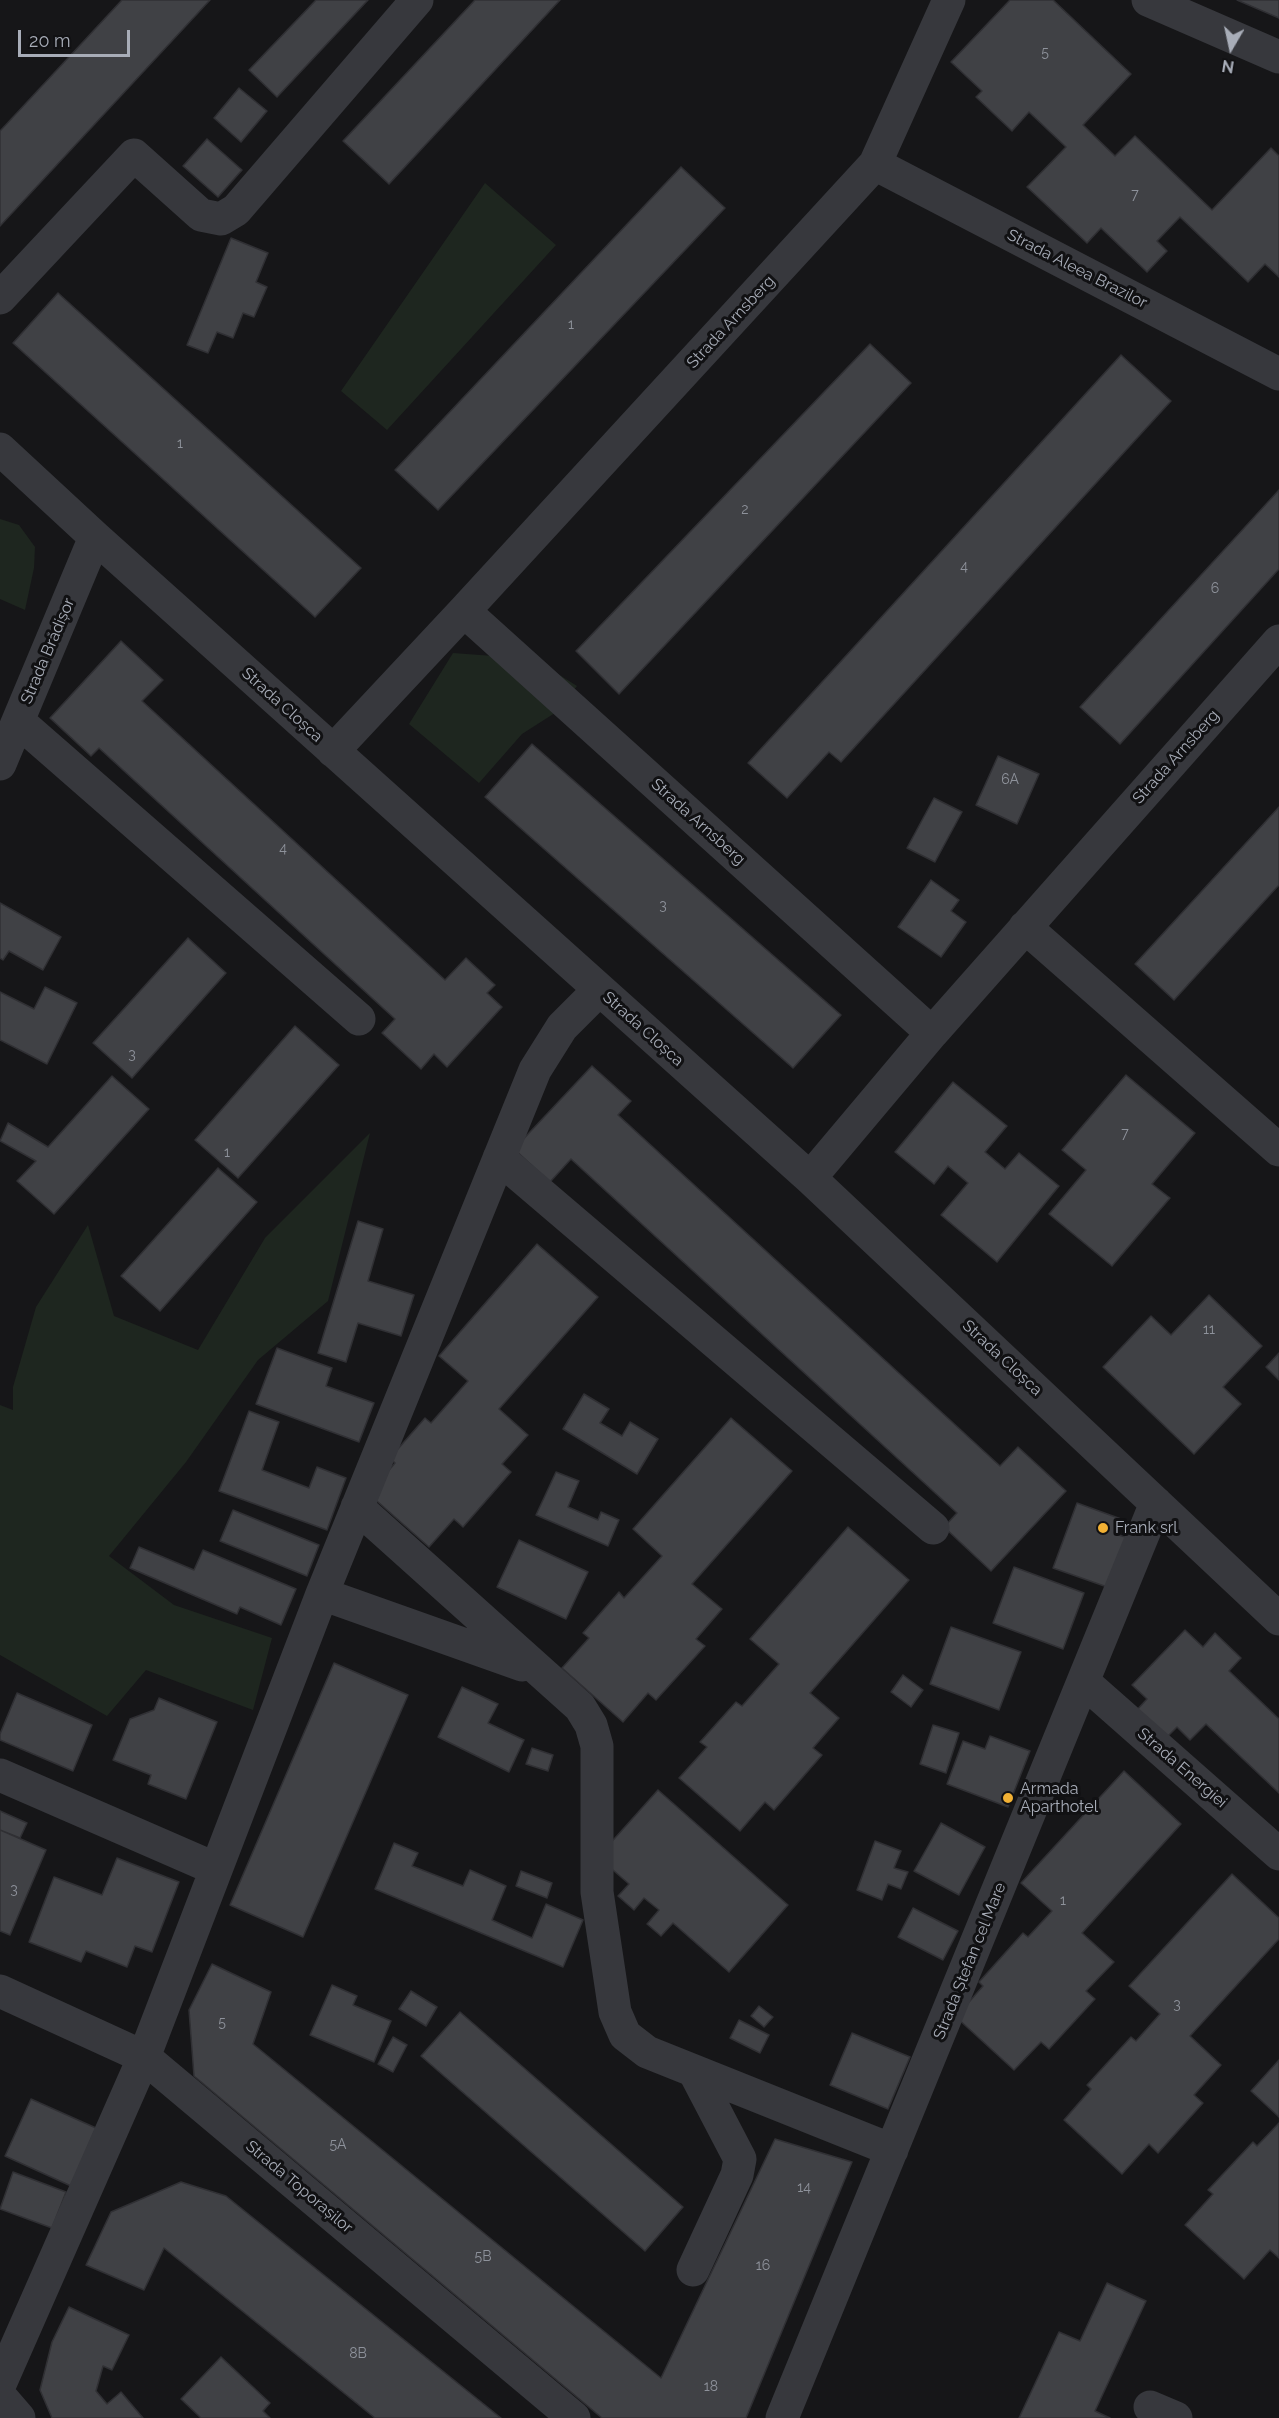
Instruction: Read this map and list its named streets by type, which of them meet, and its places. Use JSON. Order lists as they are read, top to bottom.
{
  "streets": {
    "street": [
      "Strada Aleea Brazilor",
      "Strada Arnsberg",
      "Strada Brădișor",
      "Strada Cloșca",
      "Strada Energiei",
      "Strada Ștefan cel Mare",
      "Strada Toporașilor"
    ]
  },
  "crossings": [
    ["Strada Aleea Brazilor", "Strada Arnsberg"],
    ["Strada Arnsberg", "Strada Cloșca"],
    ["Strada Brădișor", "Strada Cloșca"],
    ["Strada Cloșca", "Strada Ștefan cel Mare"],
    ["Strada Energiei", "Strada Ștefan cel Mare"]
  ],
  "places": ["Frank srl", "Armada Aparthotel"],
  "house_numbers": [
    "5",
    "7",
    "1",
    "1",
    "2",
    "4",
    "6",
    "6A",
    "4",
    "3",
    "3",
    "7",
    "1",
    "11",
    "3",
    "1",
    "3",
    "5",
    "5A",
    "14",
    "5B",
    "16",
    "8B",
    "18"
  ],
  "scale_bar": "20 m",
  "north": "bottom"
}
